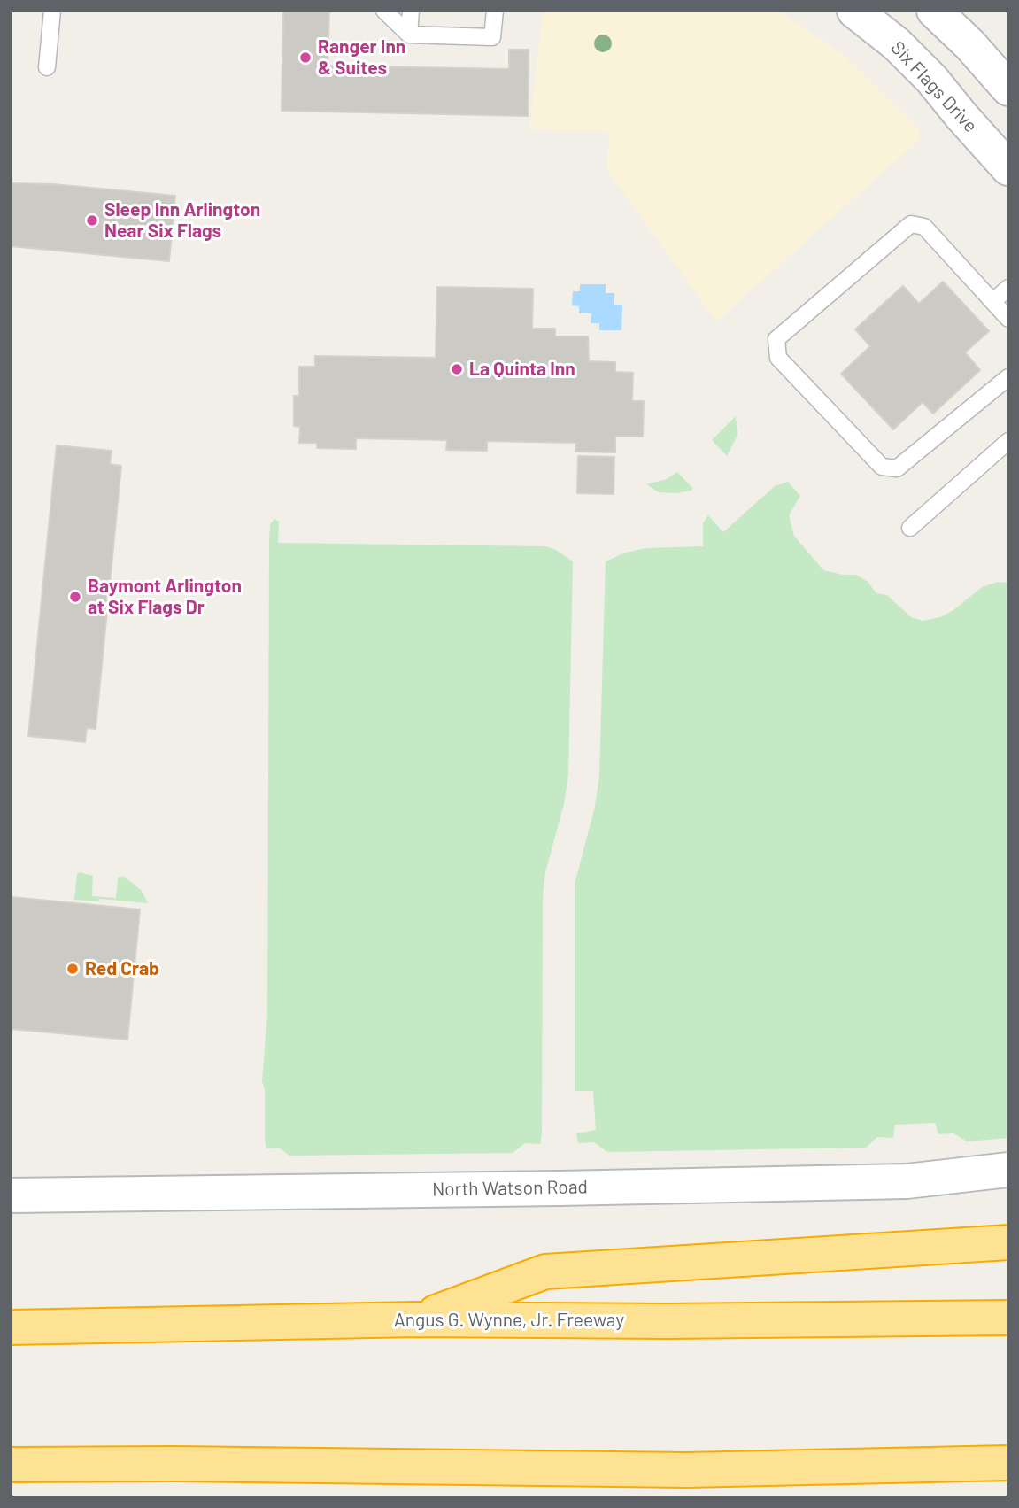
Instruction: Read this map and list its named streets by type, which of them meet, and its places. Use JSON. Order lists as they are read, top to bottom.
{
  "streets": {
    "highway": ["Angus G. Wynne, Jr. Freeway"],
    "main road": ["Six Flags Drive", "North Watson Road"]
  },
  "places": [
    "Ranger Inn & Suites",
    "Sleep Inn Arlington Near Six Flags",
    "La Quinta Inn",
    "Baymont Arlington at Six Flags Dr",
    "Red Crab"
  ]
}
